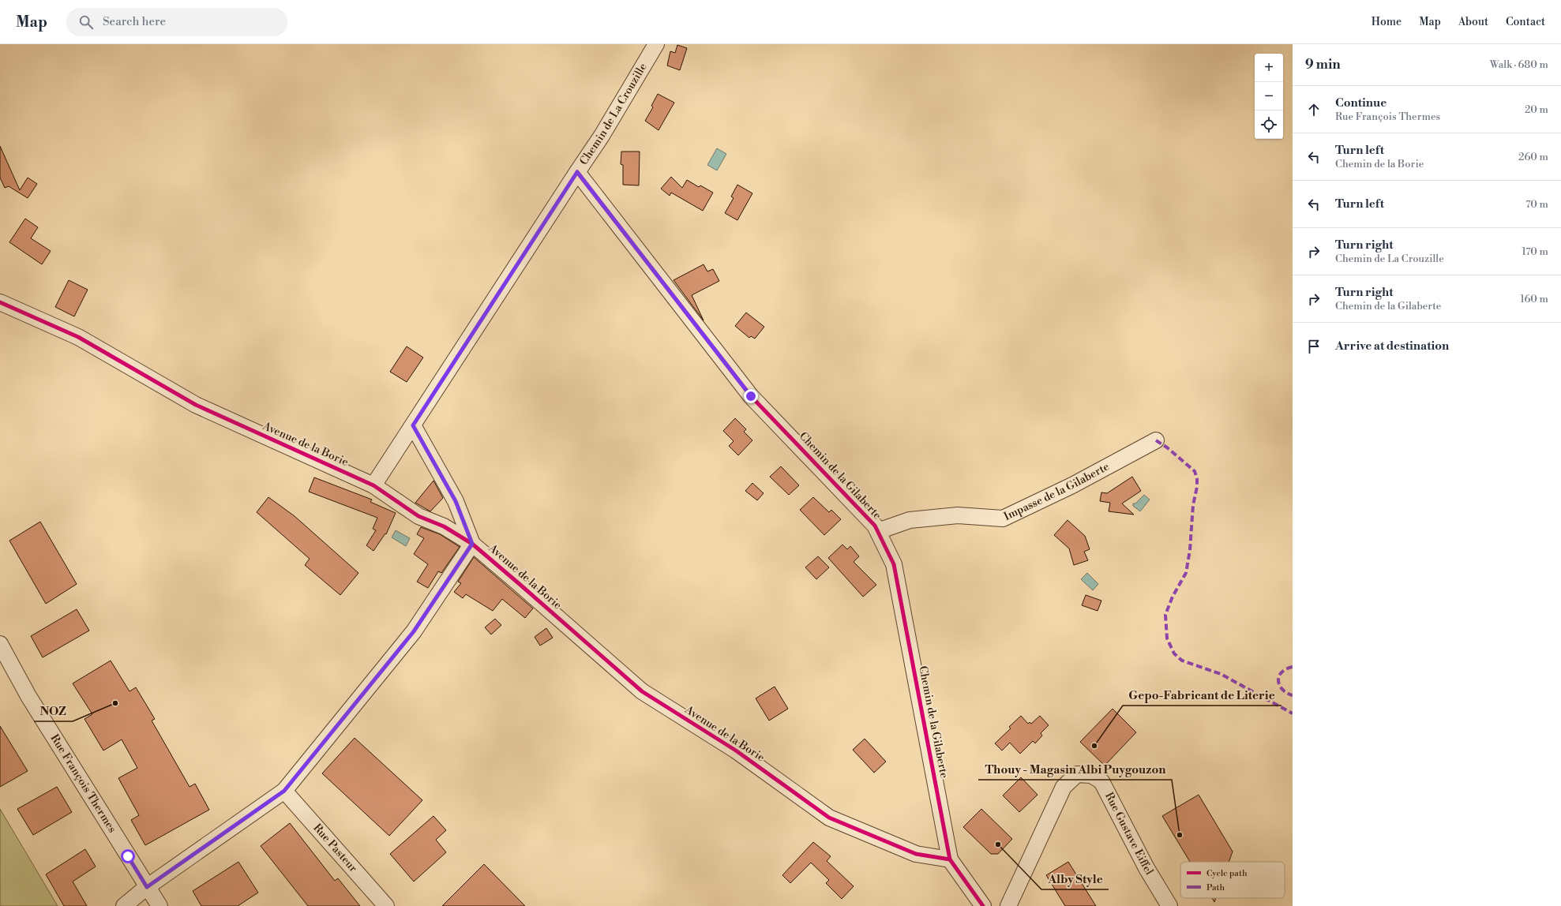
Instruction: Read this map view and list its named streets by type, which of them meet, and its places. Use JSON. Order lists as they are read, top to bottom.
{
  "streets": {
    "street": [
      "Chemin de La Crouzille",
      "Avenue de la Borie",
      "Chemin de la Gilaberte",
      "Impasse de la Gilaberte",
      "Rue François Thermes",
      "Rue Gustave Eiffel",
      "Rue Pasteur"
    ]
  },
  "crossings": [
    ["Chemin de La Crouzille", "Avenue de la Borie"],
    ["Chemin de La Crouzille", "Chemin de la Gilaberte"],
    ["Avenue de la Borie", "Chemin de la Gilaberte"],
    ["Chemin de la Gilaberte", "Impasse de la Gilaberte"]
  ],
  "places": [
    "NOZ",
    "Gepo-Fabricant de Literie",
    "Thouy - Magasin Albi Puygouzon",
    "Alby Style"
  ],
  "legend": ["Cycle path", "Path"],
  "page": {
    "header": "Map",
    "search": "Search here",
    "nav": [
      "Home",
      "Map",
      "About",
      "Contact"
    ],
    "heading": ["9 min", "Walk · 680 m"],
    "map_buttons": ["+", "−"],
    "list": [
      ["Continue", "Rue François Thermes", "20 m"],
      ["Turn left", "Chemin de la Borie", "260 m"],
      ["Turn left", "70 m"],
      ["Turn right", "Chemin de La Crouzille", "170 m"],
      ["Turn right", "Chemin de la Gilaberte", "160 m"],
      "Arrive at destination"
    ]
  }
}
